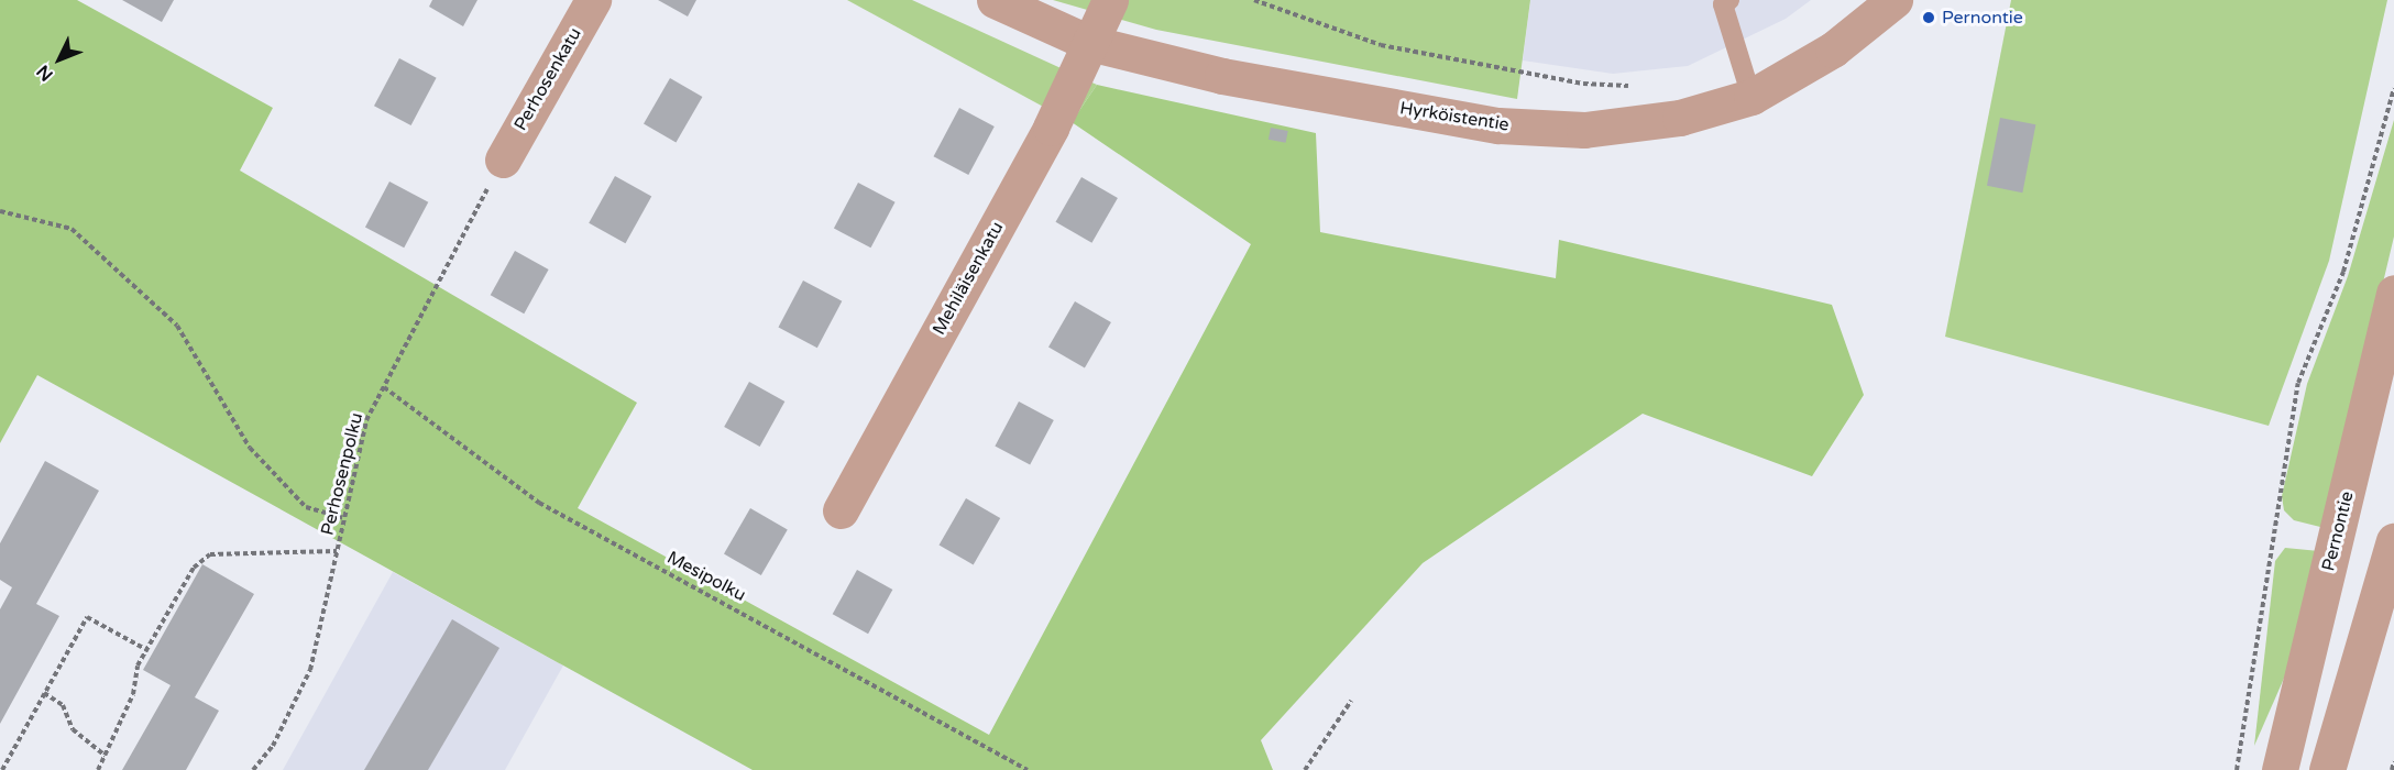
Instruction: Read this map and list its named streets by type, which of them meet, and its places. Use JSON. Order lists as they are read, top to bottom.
{
  "streets": {
    "street": [
      "Perhosenkatu",
      "Hyrköistentie",
      "Mehiläisenkatu",
      "Pernontie"
    ],
    "path": ["Perhosenpolku", "Mesipolku"]
  },
  "crossings": [
    ["Perhosenkatu", "Perhosenpolku"],
    ["Hyrköistentie", "Mehiläisenkatu"],
    ["Perhosenpolku", "Mesipolku"]
  ],
  "places": ["Pernontie"],
  "north": "bottom left"
}
